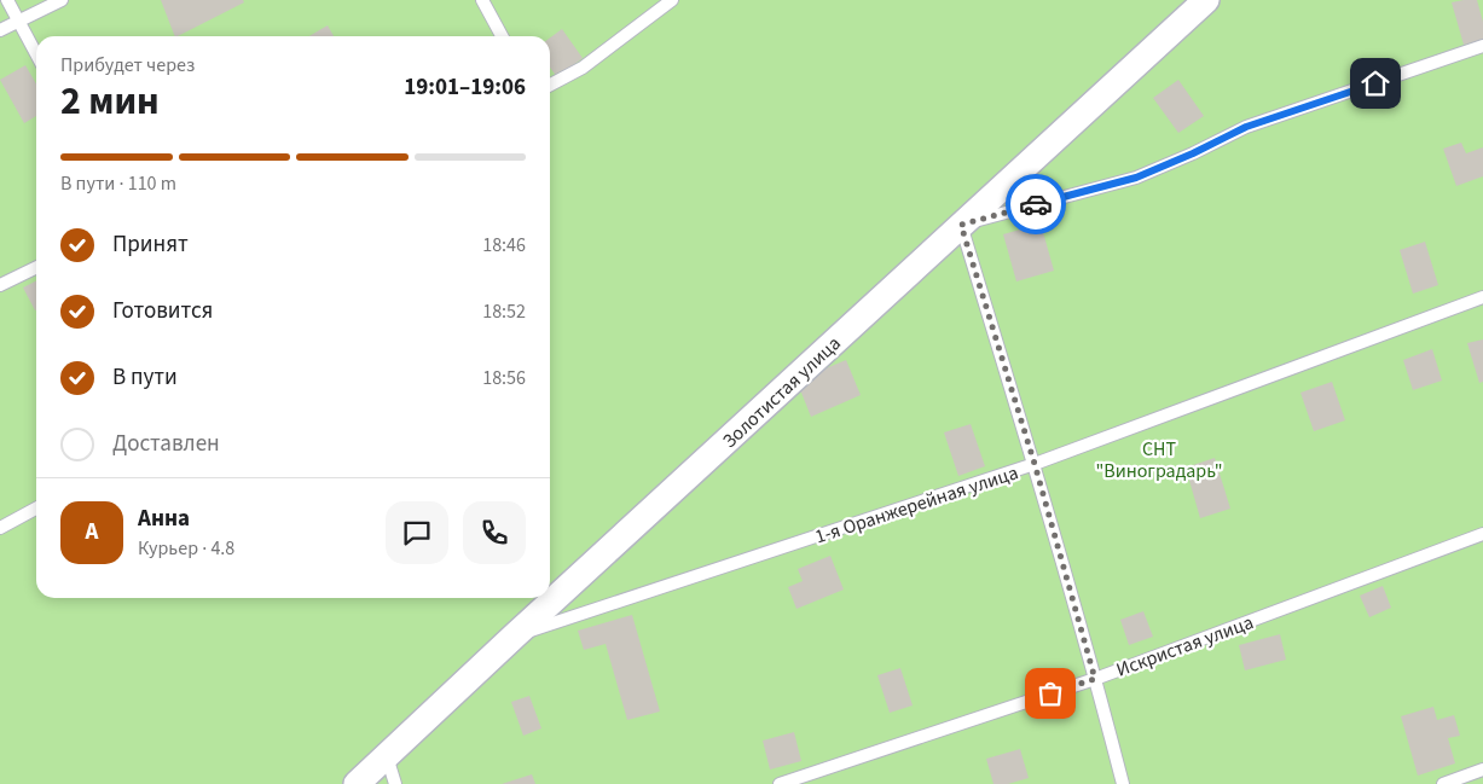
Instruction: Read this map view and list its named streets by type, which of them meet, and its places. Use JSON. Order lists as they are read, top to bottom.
{
  "streets": {
    "street": ["Золотистая улица"],
    "lane": ["1-я Оранжерейная улица", "Искристая улица"]
  },
  "crossings": [
    ["Золотистая улица", "1-я Оранжерейная улица"]
  ],
  "parks": ["СНТ \"Виноградарь\""],
  "page": {
    "heading": ["2 мин", "Прибудет через", "19:01–19:06"],
    "panel": ["Анна", "Курьер · 4.8"],
    "bar": "В пути · 110 m",
    "list": [
      ["Принят", "18:46"],
      ["Готовится", "18:52"],
      ["В пути", "18:56"],
      "Доставлен"
    ],
    "round": "А"
  }
}
